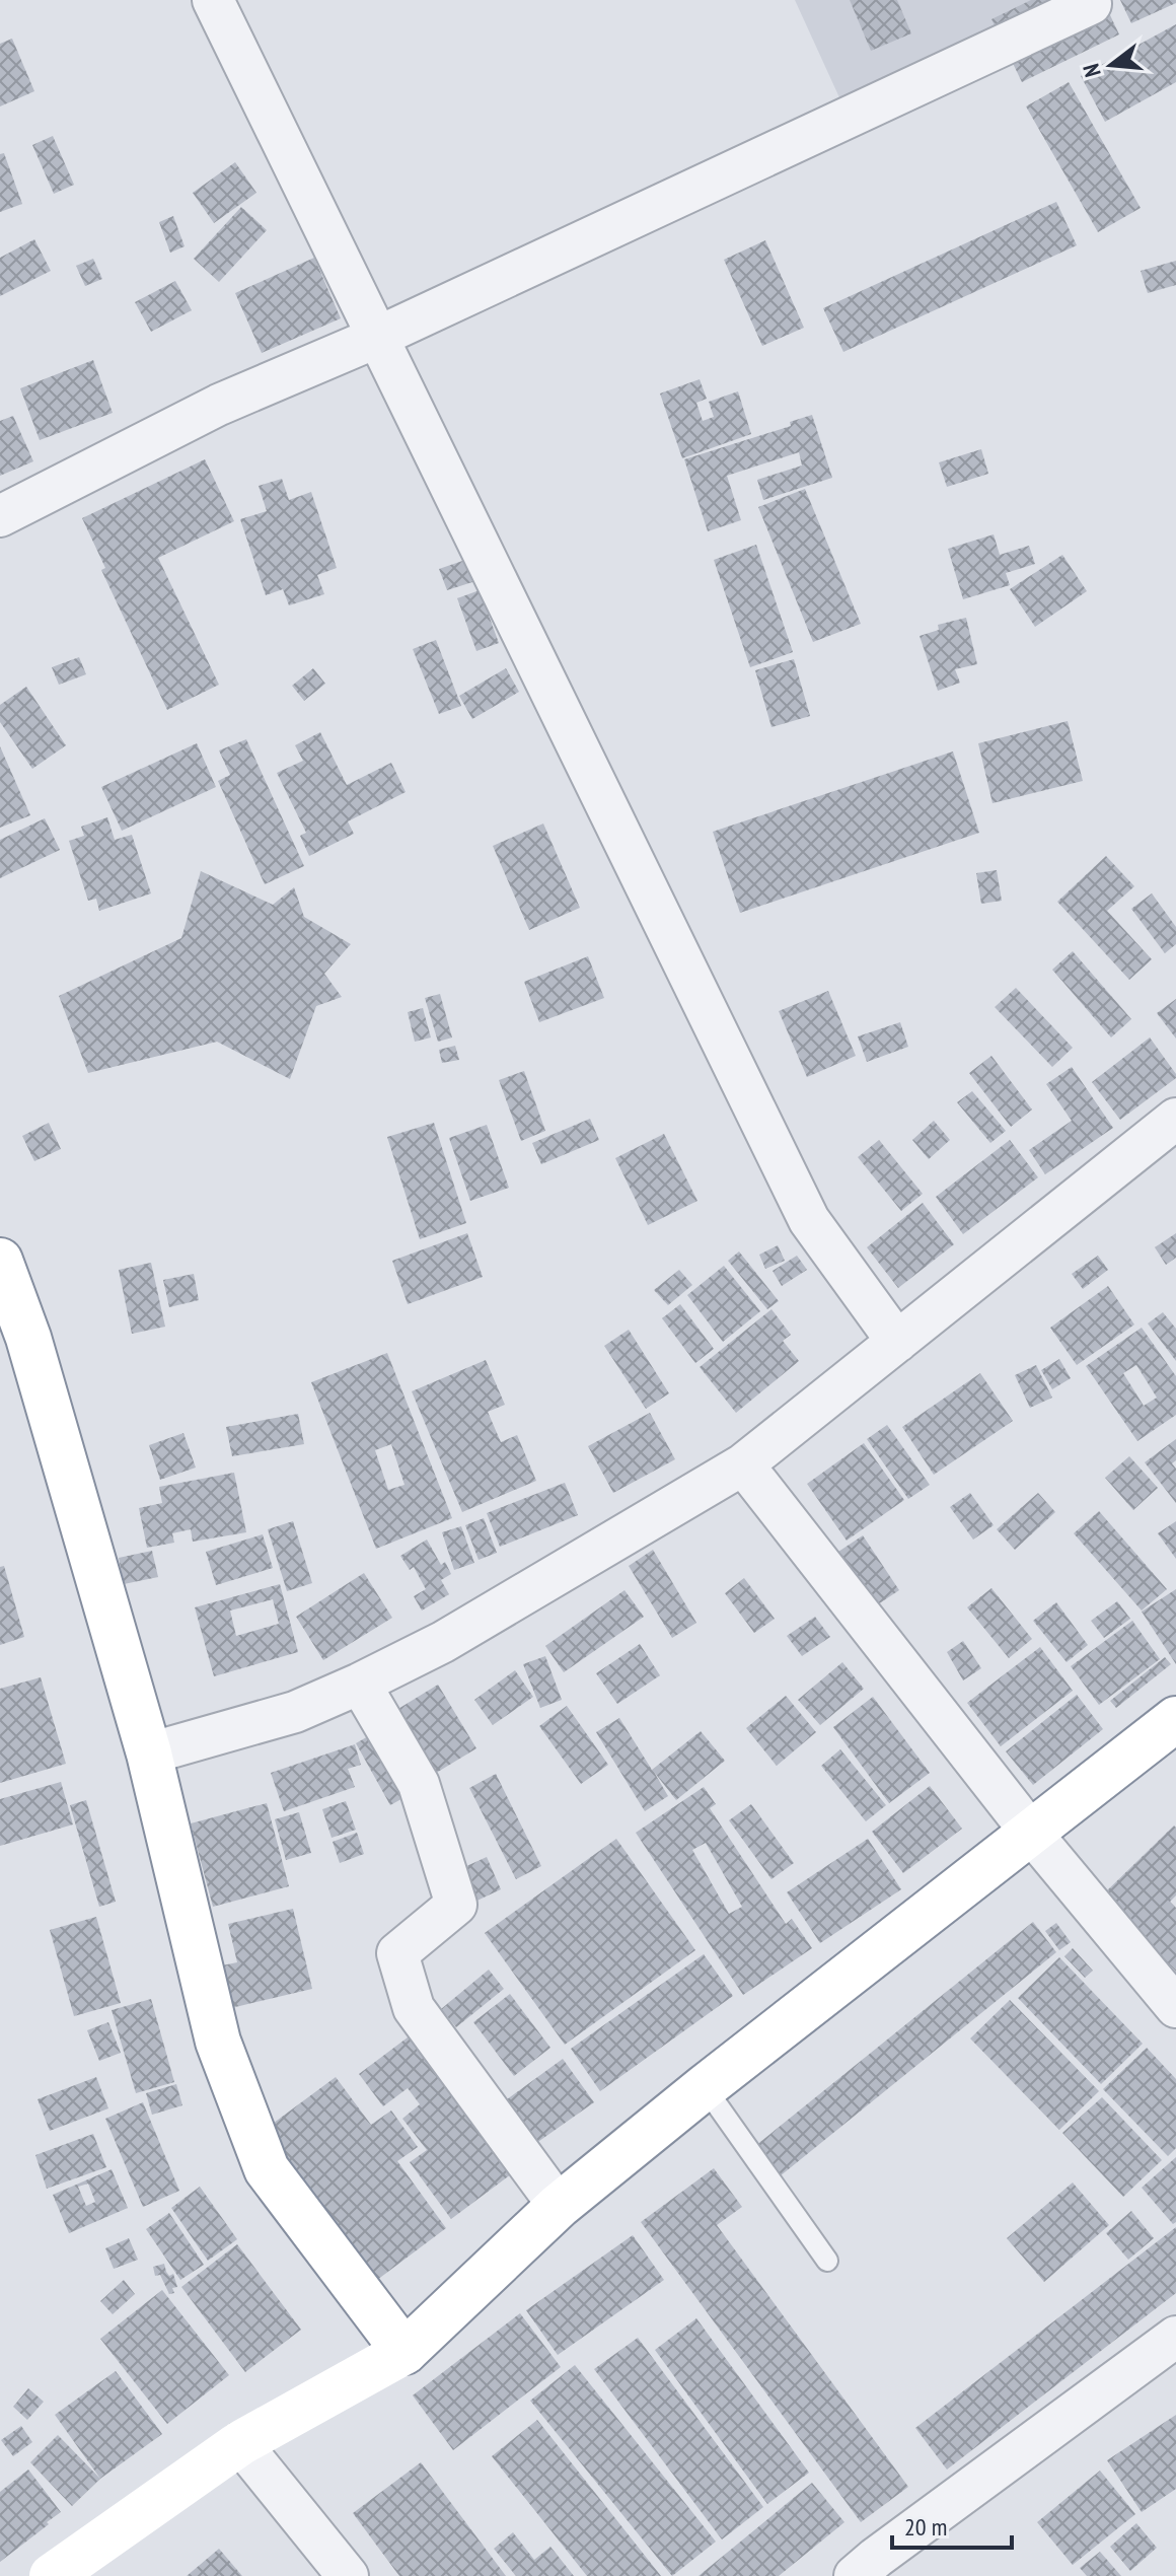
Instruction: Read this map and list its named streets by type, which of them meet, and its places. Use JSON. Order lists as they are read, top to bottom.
{
  "scale_bar": "20 m",
  "north": "left"
}
